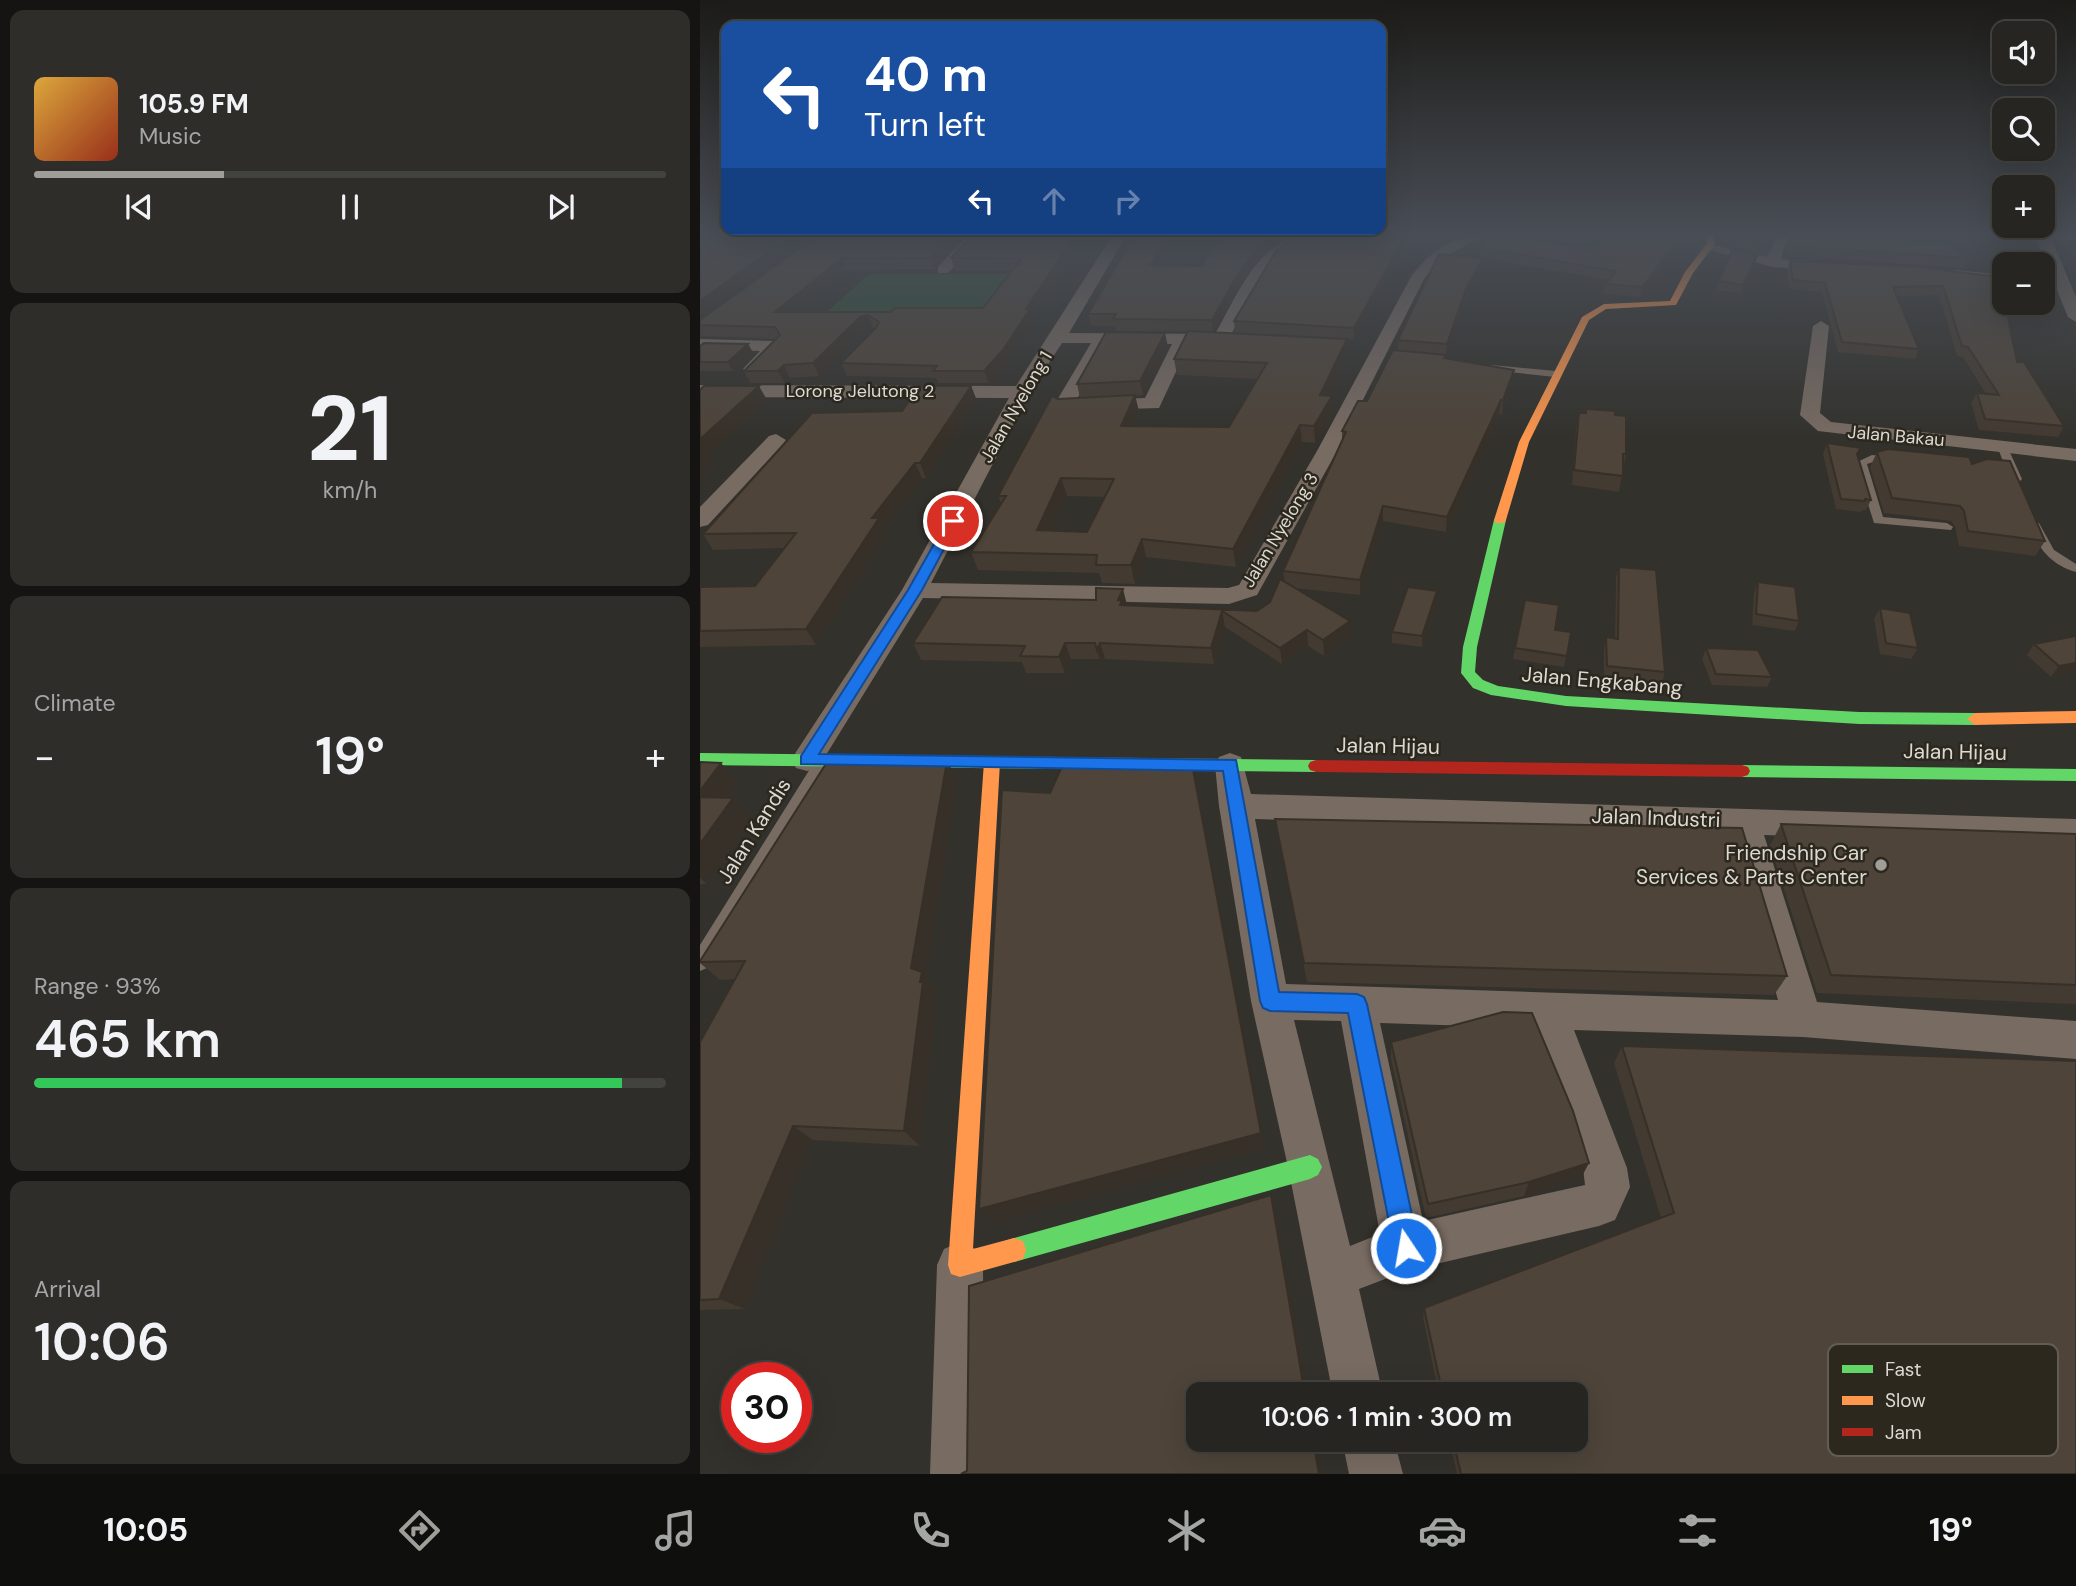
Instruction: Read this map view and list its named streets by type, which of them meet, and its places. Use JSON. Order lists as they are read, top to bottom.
{
  "streets": {
    "street": [
      "Lorong Jelutong 2",
      "Jalan Nyelong 1",
      "Jalan Bakau",
      "Jalan Nyelong 3",
      "Jalan Engkabang",
      "Jalan Hijau",
      "Jalan Industri"
    ],
    "lane": ["Jalan Kandis"]
  },
  "crossings": [
    ["Lorong Jelutong 2", "Jalan Nyelong 1"],
    ["Jalan Nyelong 1", "Jalan Nyelong 3"],
    ["Jalan Nyelong 1", "Jalan Hijau"],
    ["Jalan Nyelong 1", "Jalan Kandis"],
    ["Jalan Hijau", "Jalan Kandis"]
  ],
  "places": ["Friendship Car Services & Parts Center"],
  "legend": ["Fast", "Slow", "Jam"],
  "page": {
    "map_buttons": ["+", "−"],
    "turn": ["40 m", "Turn left"],
    "song": ["105.9 FM", "Music"],
    "tile": [
      ["21", "km/h"],
      "Climate",
      ["Range · 93%", "465 km"],
      ["Arrival", "10:06"]
    ],
    "heat": ["−", "19°", "+"],
    "limit": "30",
    "trip": "10:06 · 1 min · 300 m",
    "tabs": ["10:05", "19°"]
  }
}
